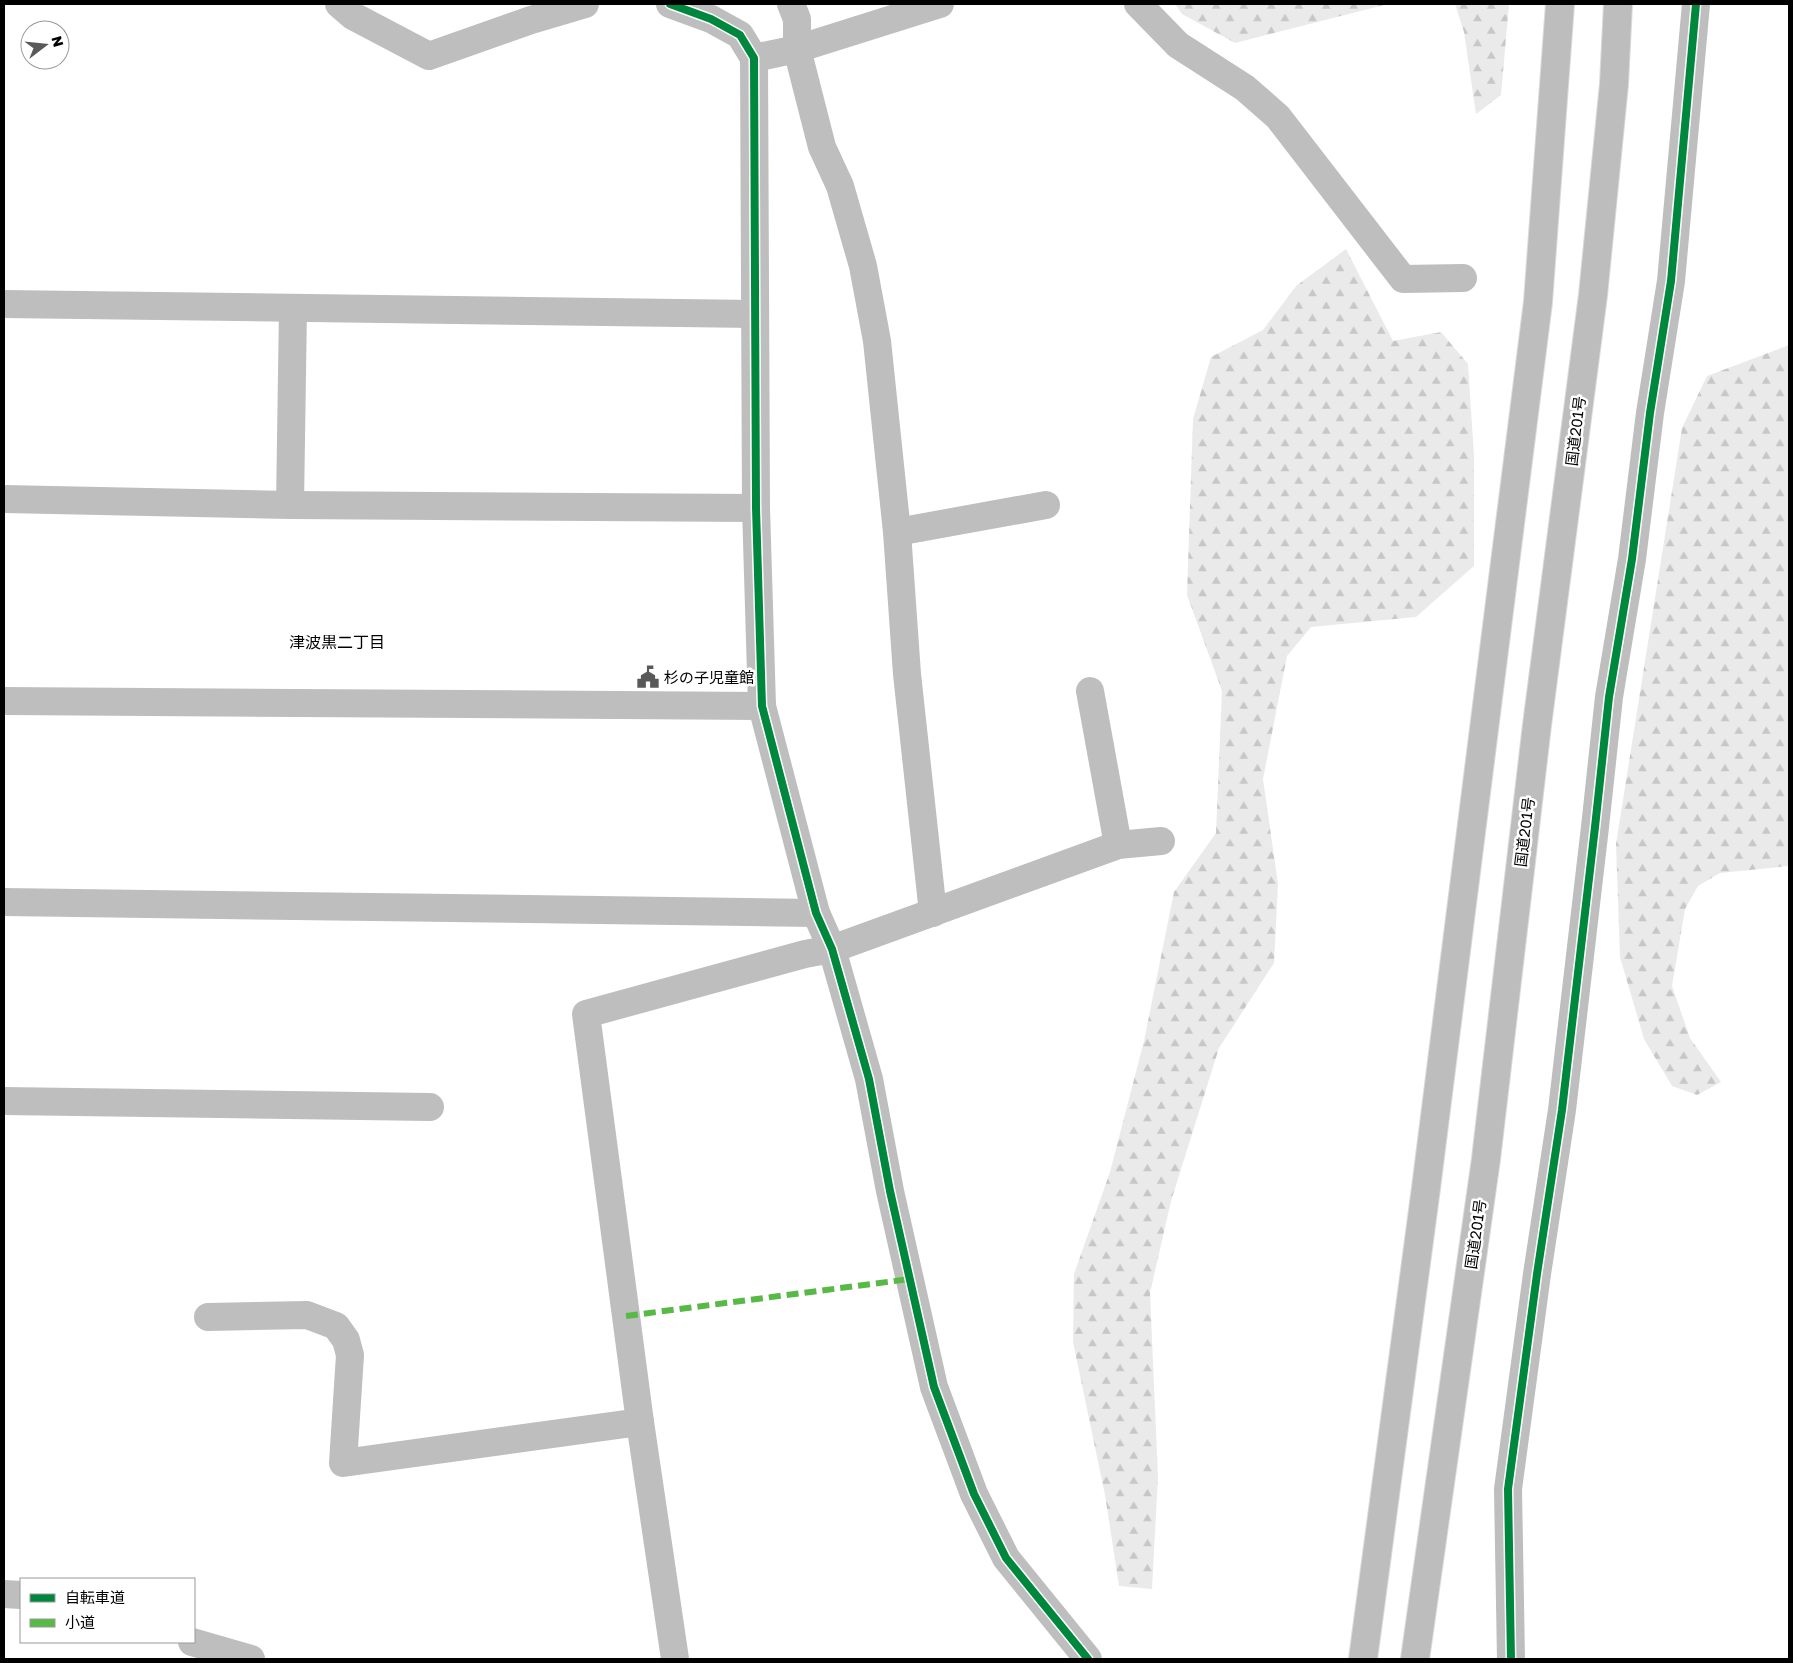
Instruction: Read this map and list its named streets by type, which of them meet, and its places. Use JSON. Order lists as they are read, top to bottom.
{
  "streets": {
    "highway": ["国道201号"]
  },
  "districts": ["津波黒二丁目"],
  "places": {
    "public building": ["杉の子児童館"]
  },
  "legend": ["自転車道", "小道"],
  "north": "right"
}
